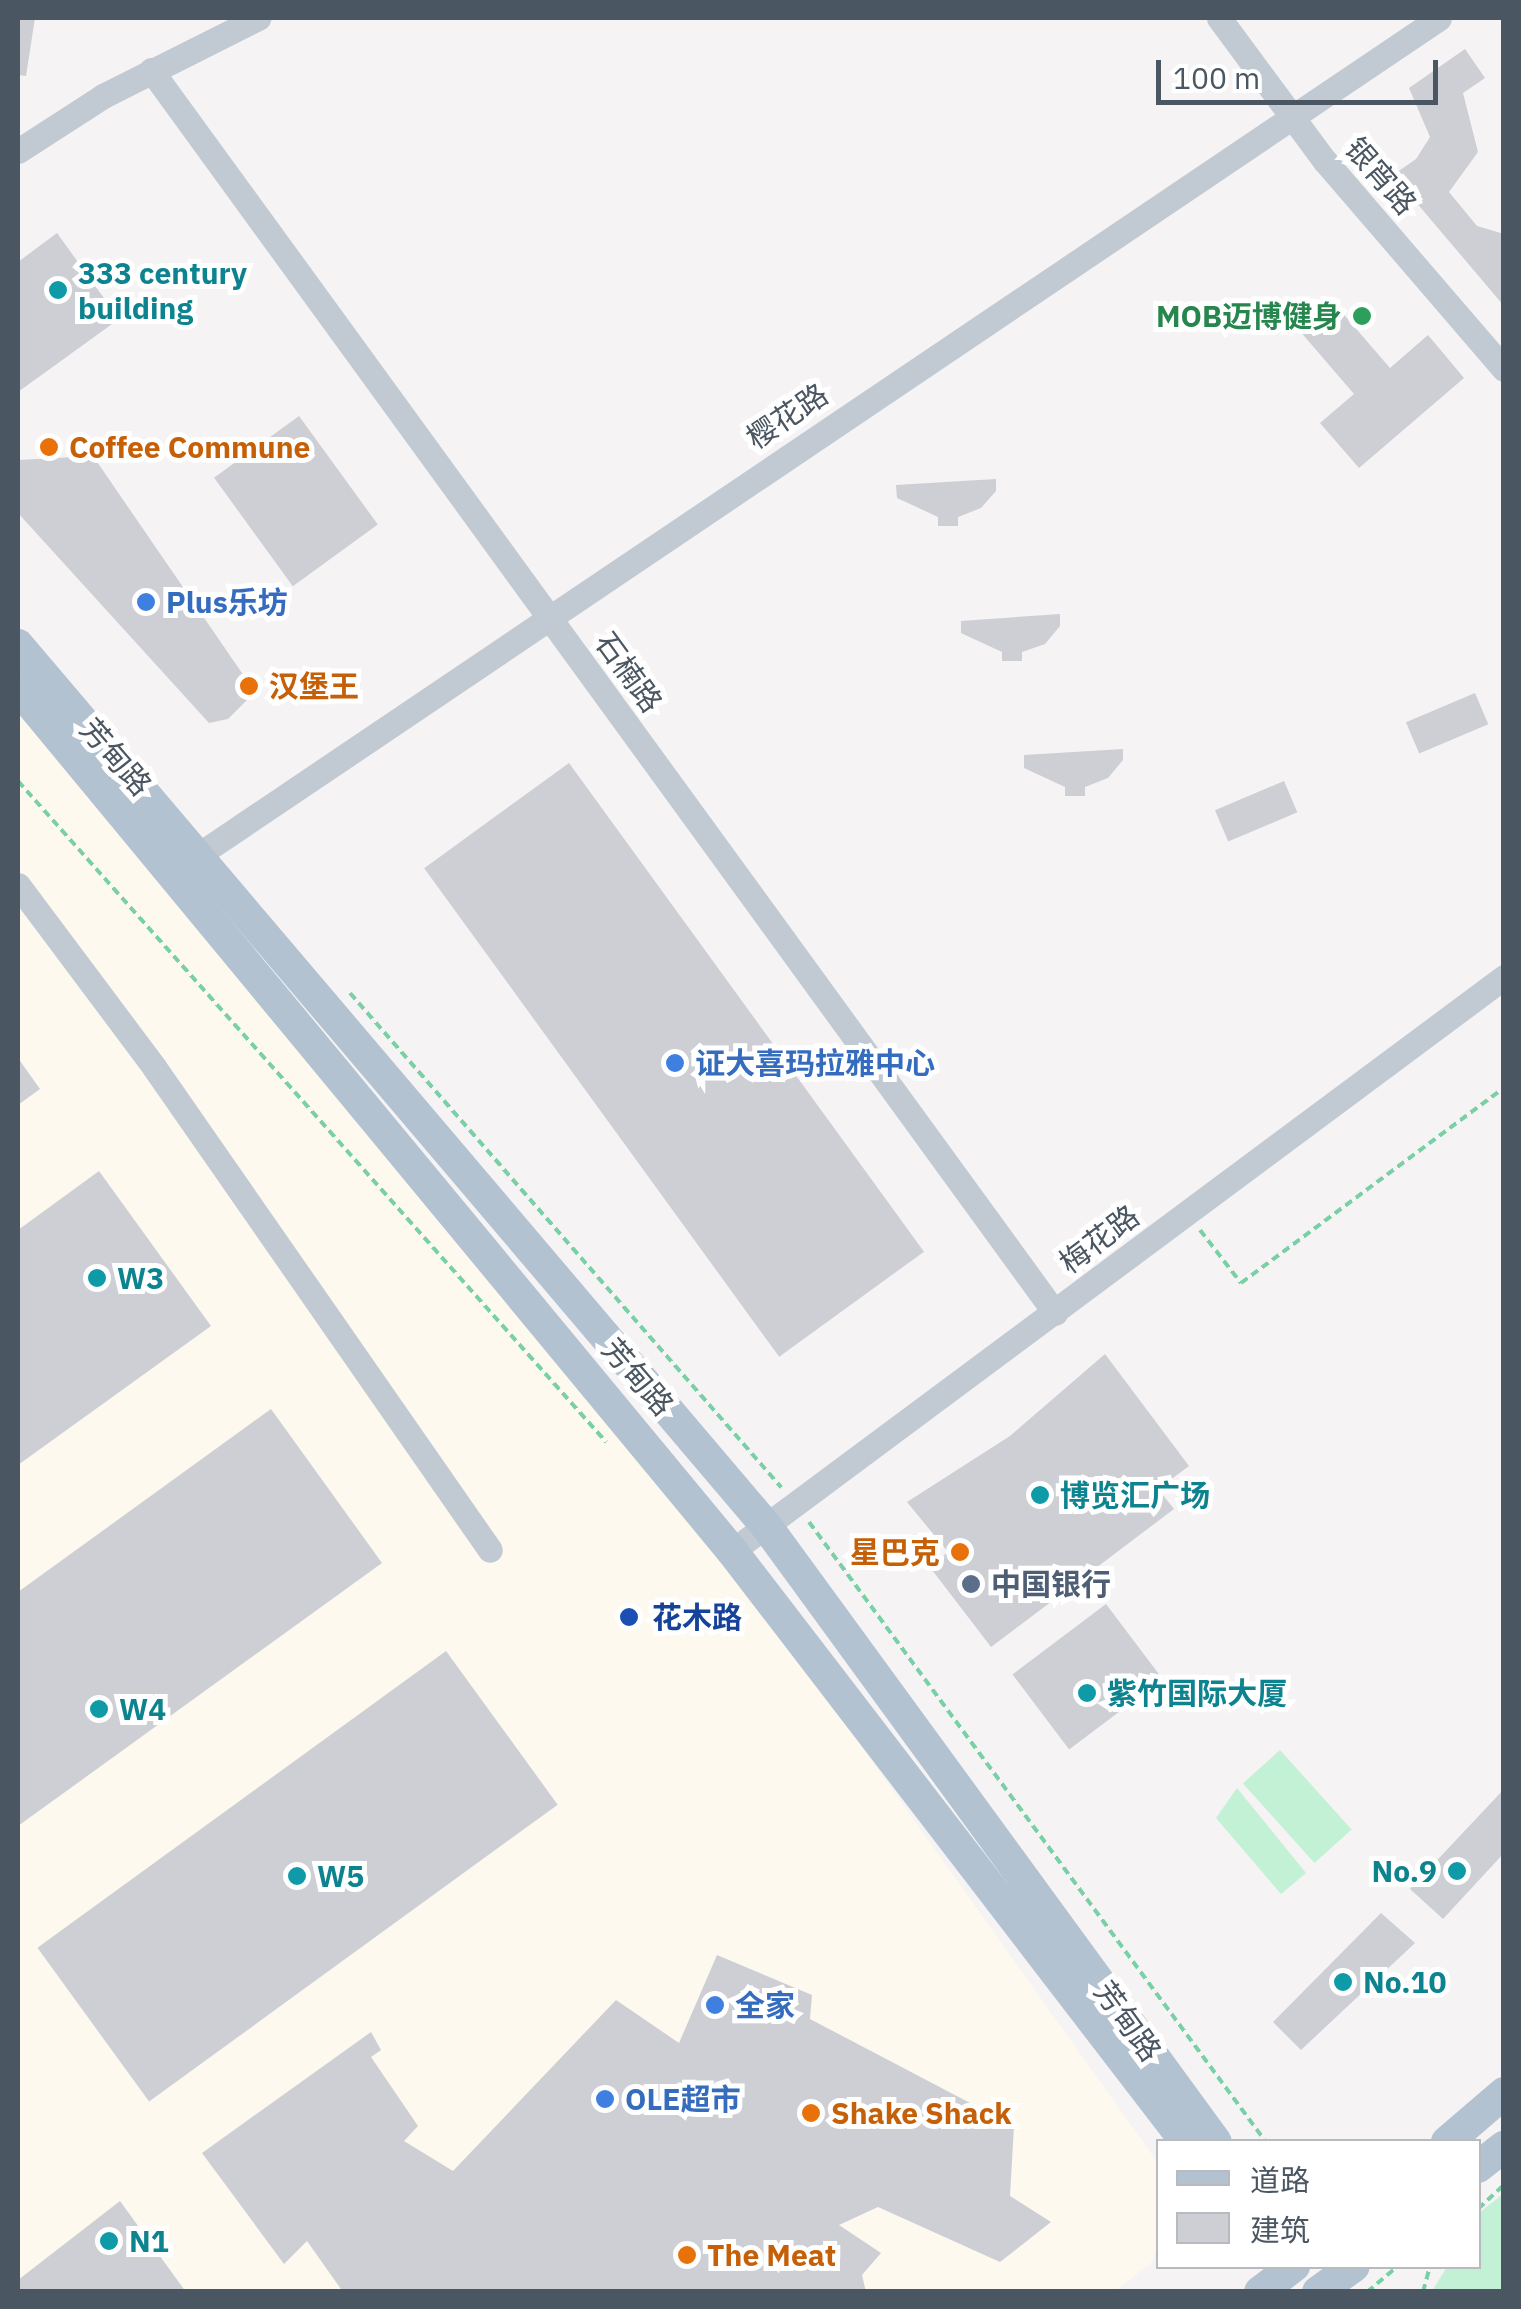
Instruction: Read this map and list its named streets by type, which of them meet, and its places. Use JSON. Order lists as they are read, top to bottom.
{
  "streets": {
    "main road": ["芳甸路"],
    "street": [
      "银宵路",
      "樱花路",
      "石楠路",
      "梅花路"
    ]
  },
  "crossings": [
    ["银宵路", "樱花路"],
    ["樱花路", "石楠路"],
    ["樱花路", "芳甸路"],
    ["石楠路", "梅花路"],
    ["芳甸路", "梅花路"]
  ],
  "places": [
    "333 century building",
    "MOB迈博健身",
    "Coffee Commune",
    "Plus乐坊",
    "汉堡王",
    "证大喜玛拉雅中心",
    "W3",
    "博览汇广场",
    "星巴克",
    "中国银行",
    "花木路",
    "紫竹国际大厦",
    "W4",
    "No.9",
    "W5",
    "No.10",
    "全家",
    "OLE超市",
    "Shake Shack",
    "N1",
    "The Meat"
  ],
  "legend": ["道路", "建筑"],
  "scale_bar": "100 m"
}
